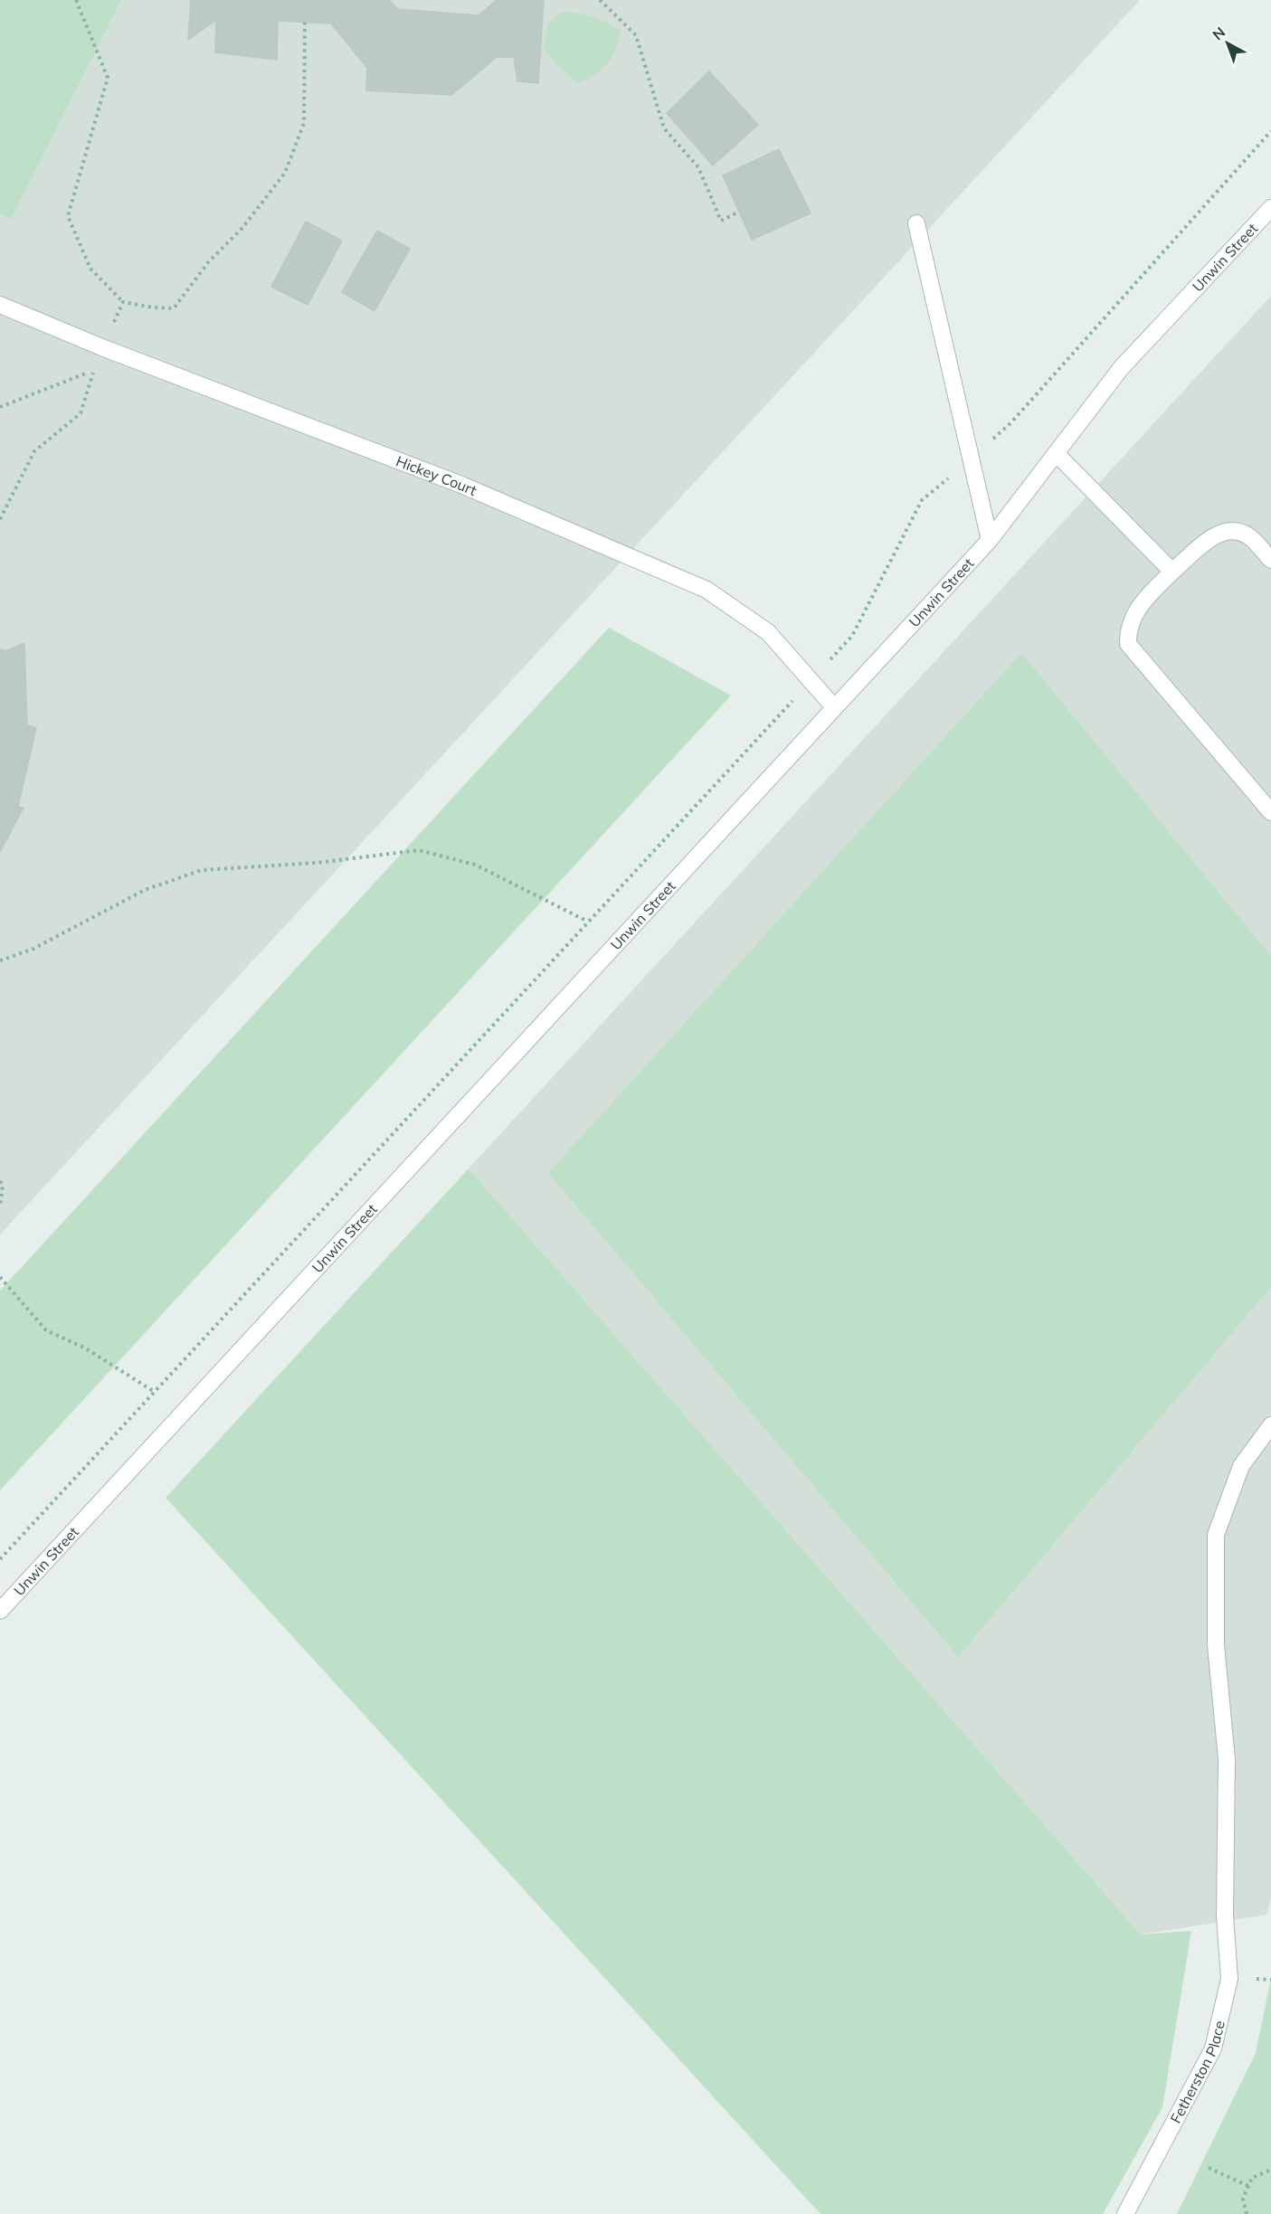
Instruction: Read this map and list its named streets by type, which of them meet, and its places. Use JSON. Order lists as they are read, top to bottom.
{
  "streets": {
    "street": ["Unwin Street", "Hickey Court", "Fetherston Place"]
  },
  "crossings": [
    ["Unwin Street", "Hickey Court"]
  ],
  "north": "top left"
}
